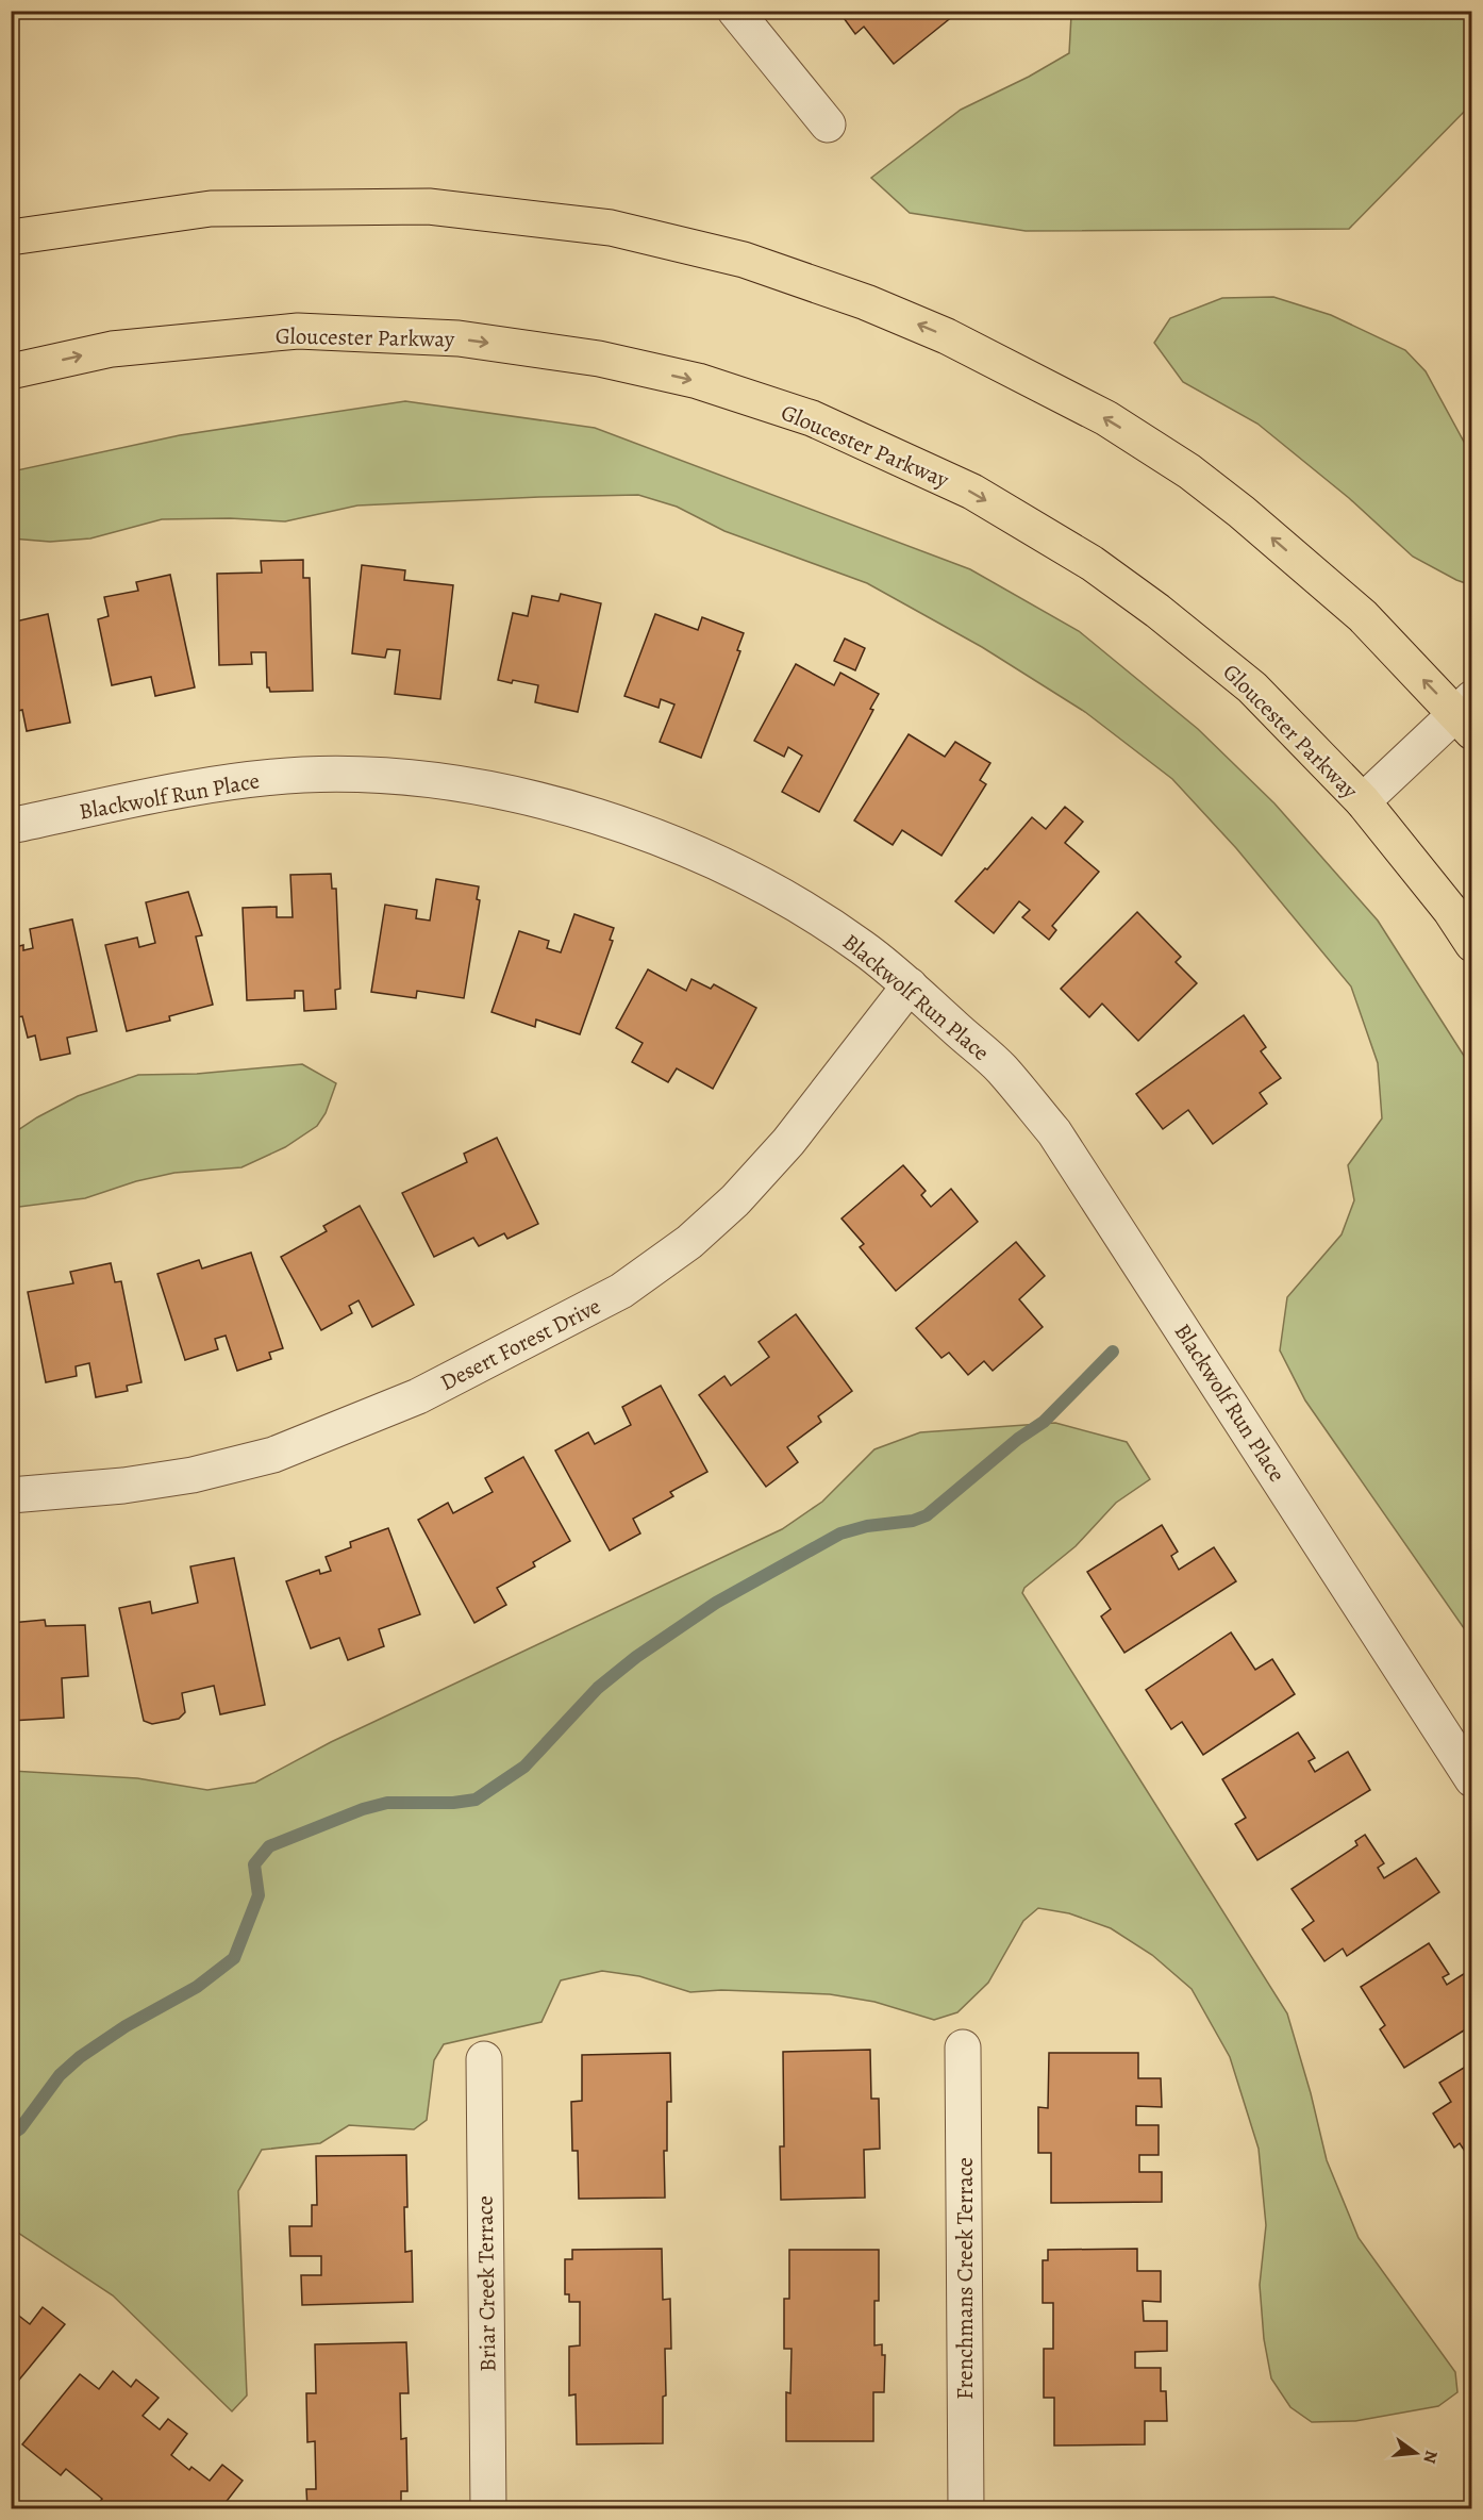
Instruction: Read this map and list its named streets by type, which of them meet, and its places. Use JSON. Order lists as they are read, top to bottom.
{
  "streets": {
    "main road": ["Gloucester Parkway"],
    "street": [
      "Blackwolf Run Place",
      "Desert Forest Drive",
      "Frenchmans Creek Terrace",
      "Briar Creek Terrace"
    ]
  },
  "crossings": [
    ["Blackwolf Run Place", "Desert Forest Drive"]
  ],
  "north": "right"
}
